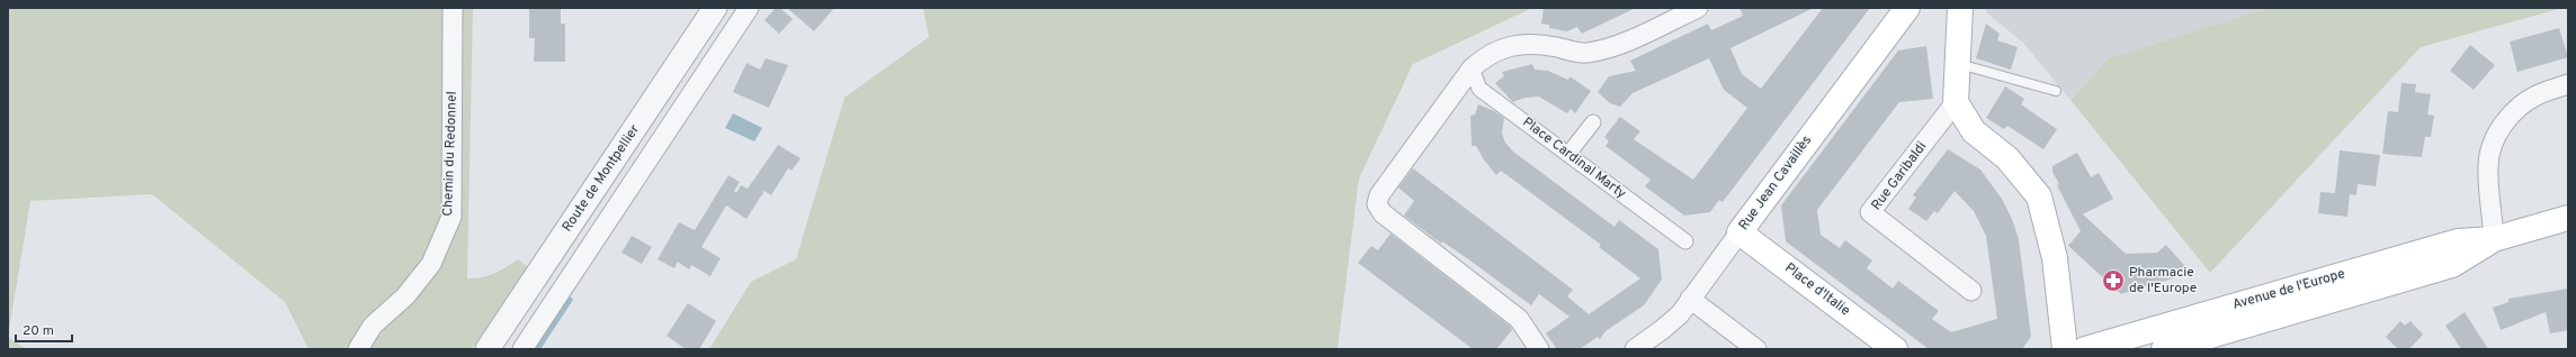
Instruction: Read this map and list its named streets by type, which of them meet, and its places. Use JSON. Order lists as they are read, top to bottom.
{
  "streets": {
    "main road": ["Rue Jean Cavaillès", "Place d'Italie", "Avenue de l'Europe"],
    "street": [
      "Chemin du Redonnel",
      "Place Cardinal Marty",
      "Rue Garibaldi",
      "Route de Montpellier"
    ]
  },
  "crossings": [
    ["Rue Jean Cavaillès", "Place d'Italie"]
  ],
  "places": {
    "pharmacy": ["Pharmacie de l'Europe"]
  },
  "scale_bar": "20 m"
}
